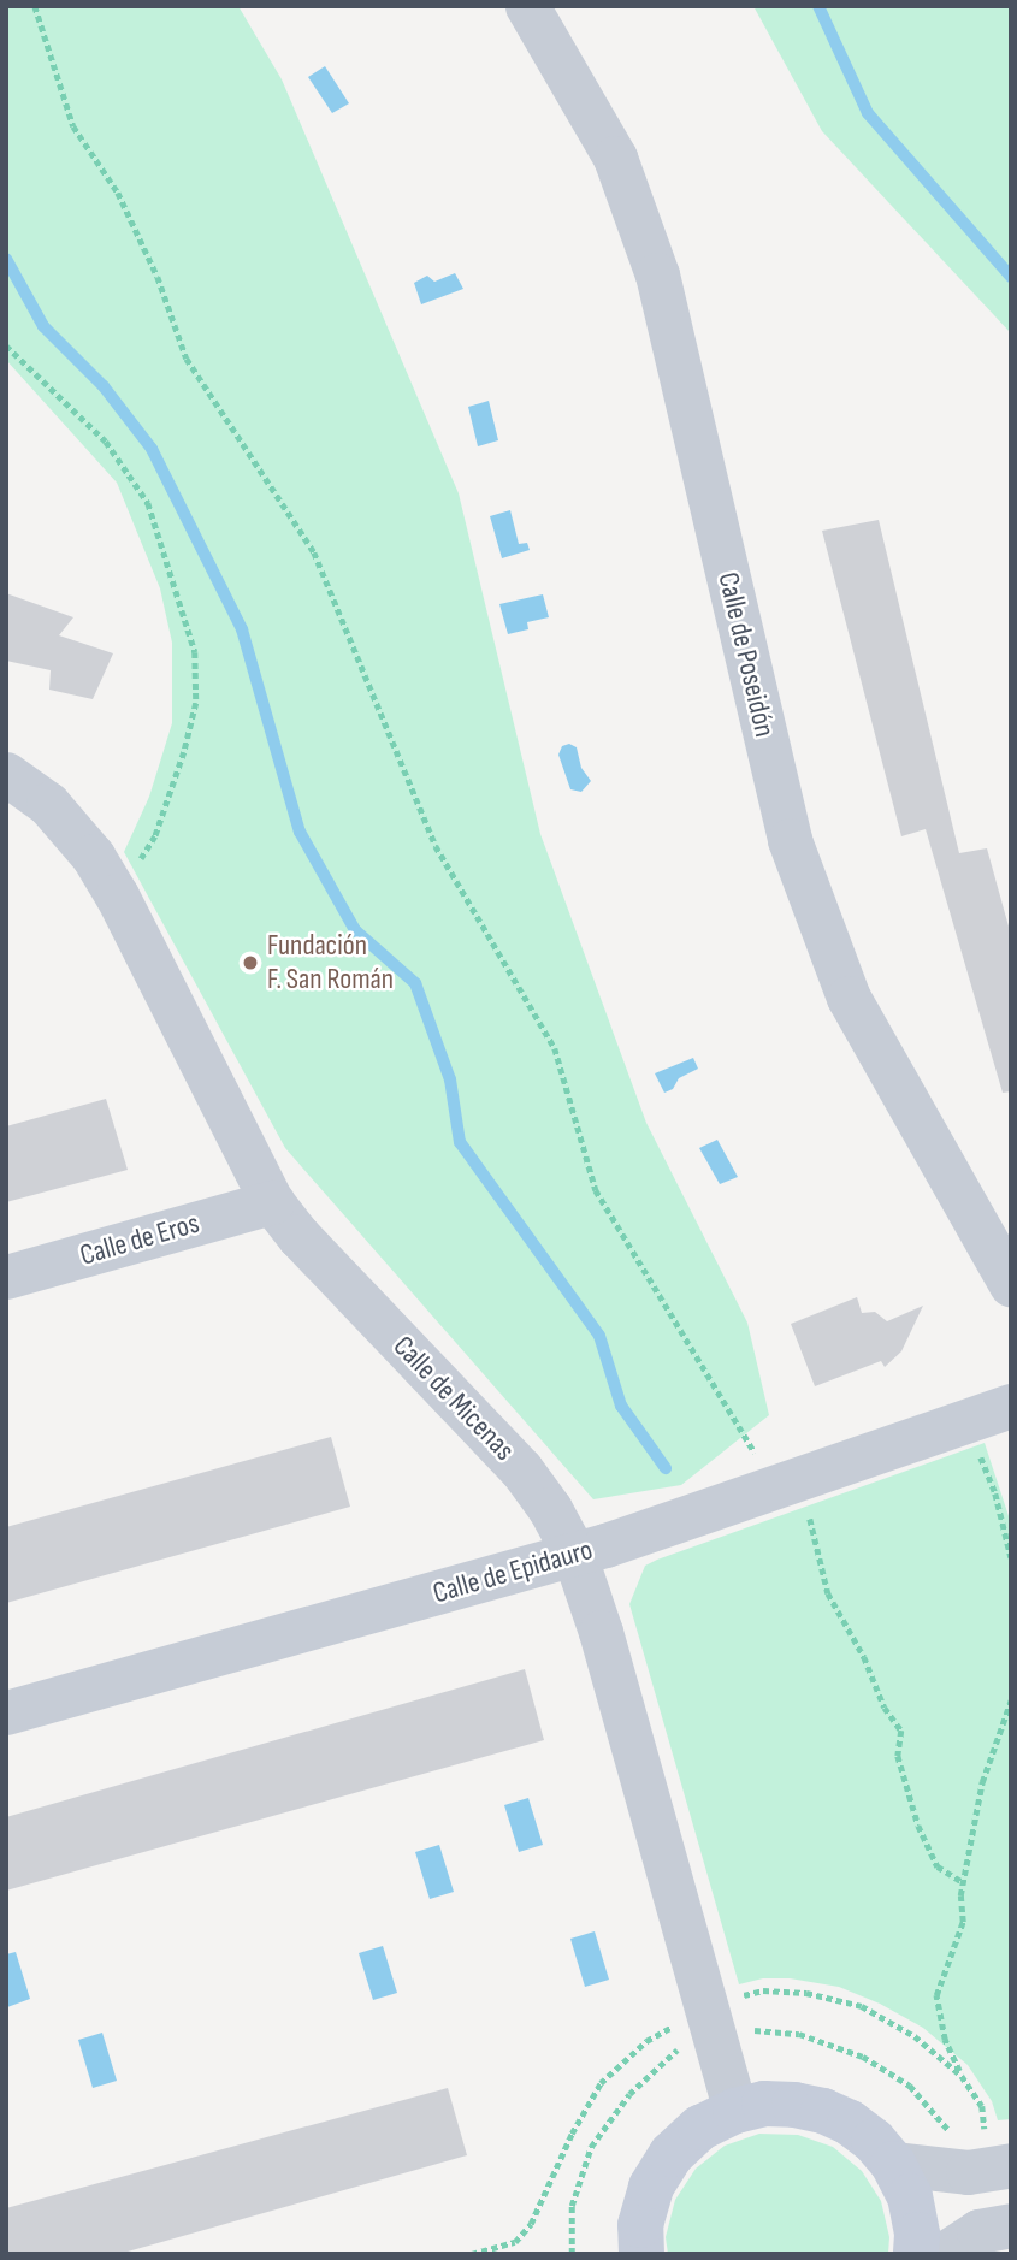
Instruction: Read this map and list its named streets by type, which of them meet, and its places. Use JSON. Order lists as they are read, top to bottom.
{
  "streets": {
    "street": [
      "Calle de Poseidón",
      "Calle de Eros",
      "Calle de Micenas",
      "Calle de Epidauro"
    ]
  },
  "crossings": [
    ["Calle de Eros", "Calle de Micenas"],
    ["Calle de Micenas", "Calle de Epidauro"]
  ],
  "places": ["Fundación F. San Román"]
}
